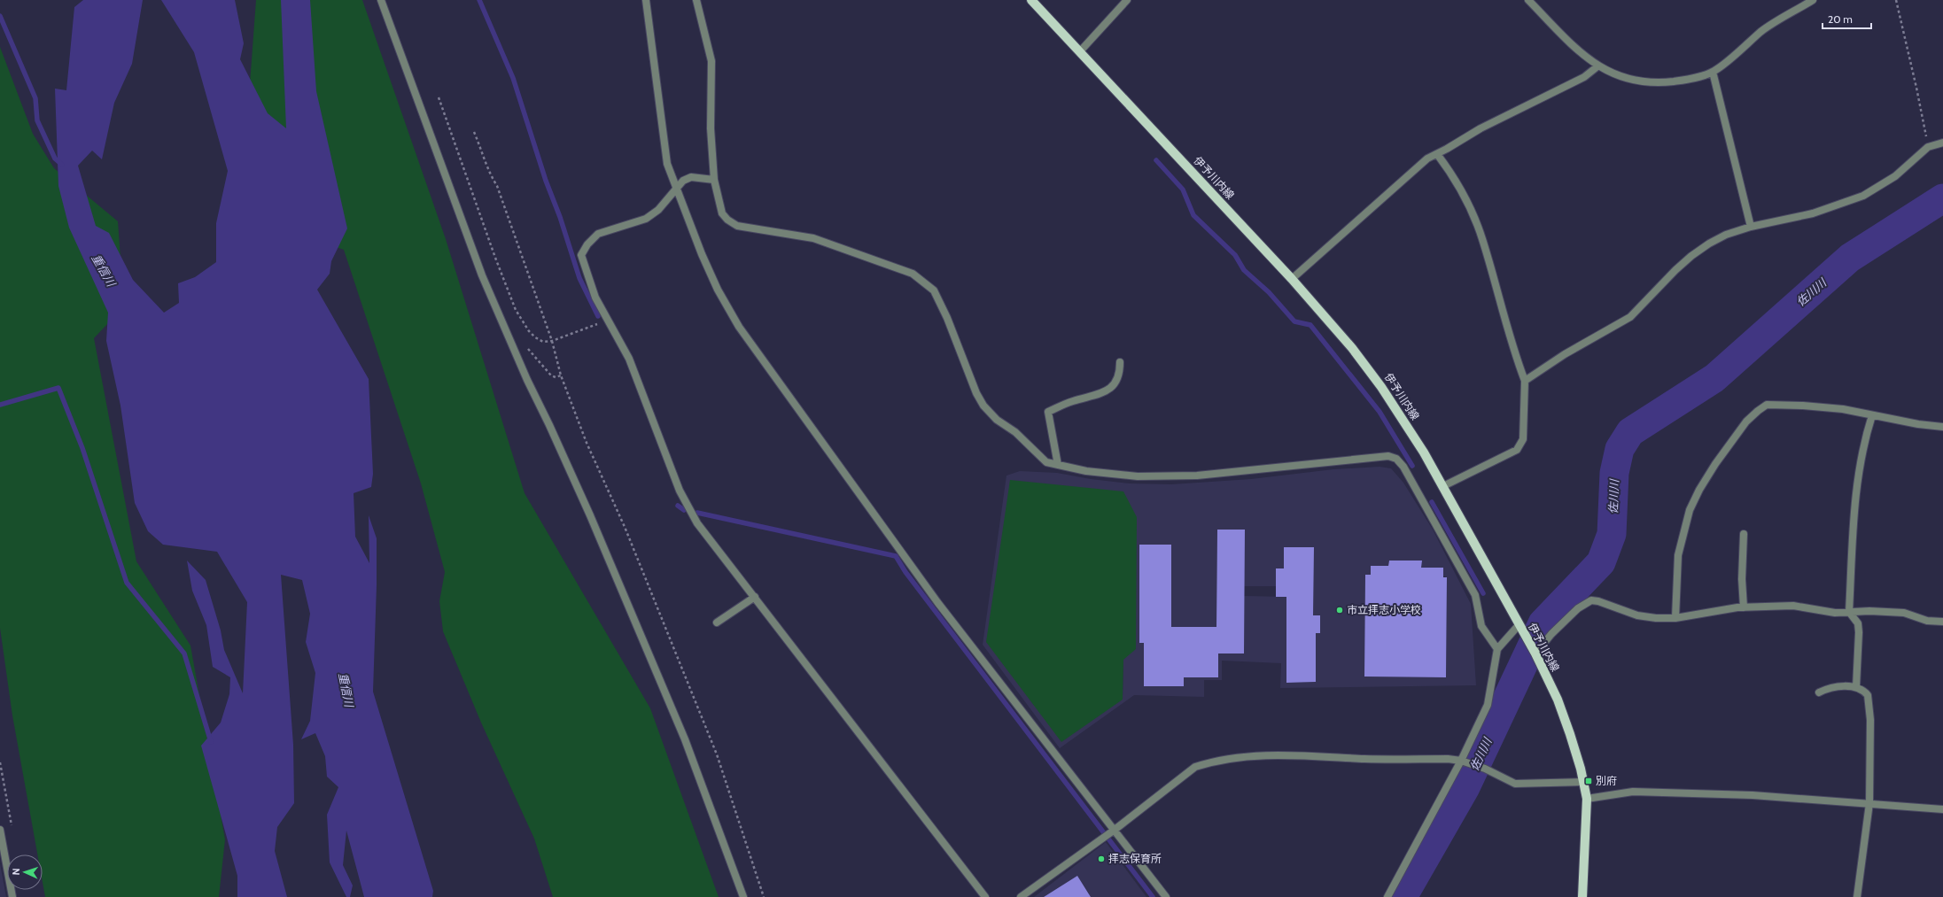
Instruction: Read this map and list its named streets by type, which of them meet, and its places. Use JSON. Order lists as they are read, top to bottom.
{
  "streets": {
    "main road": ["伊予川内線"]
  },
  "water": ["重信川", "佐川川"],
  "places": {
    "other": ["市立拝志小学校", "拝志保育所"],
    "transit": ["別府"]
  },
  "scale_bar": "20 m",
  "north": "left"
}
